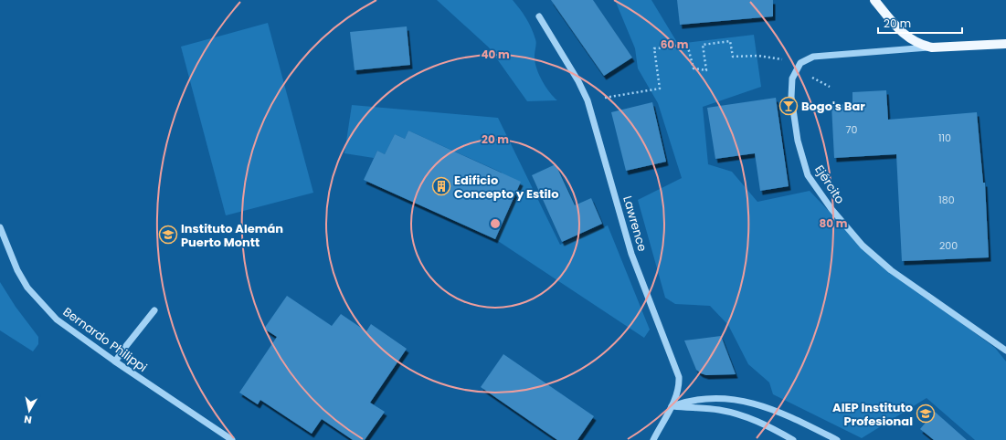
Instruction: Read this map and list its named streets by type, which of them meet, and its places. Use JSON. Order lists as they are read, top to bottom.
{
  "streets": {
    "street": ["Ejército", "Lawrence", "Bernardo Philippi"]
  },
  "places": {
    "bar": ["Bogo's Bar"],
    "building": ["Edificio Concepto y Estilo"],
    "school or university": ["Instituto Alemán Puerto Montt", "AIEP Instituto Profesional"]
  },
  "house_numbers": [
    "70",
    "110",
    "180",
    "200"
  ],
  "scale_bar": "20 m",
  "north": "bottom",
  "rings": [
    "60 m",
    "40 m",
    "20 m",
    "80 m"
  ]
}
